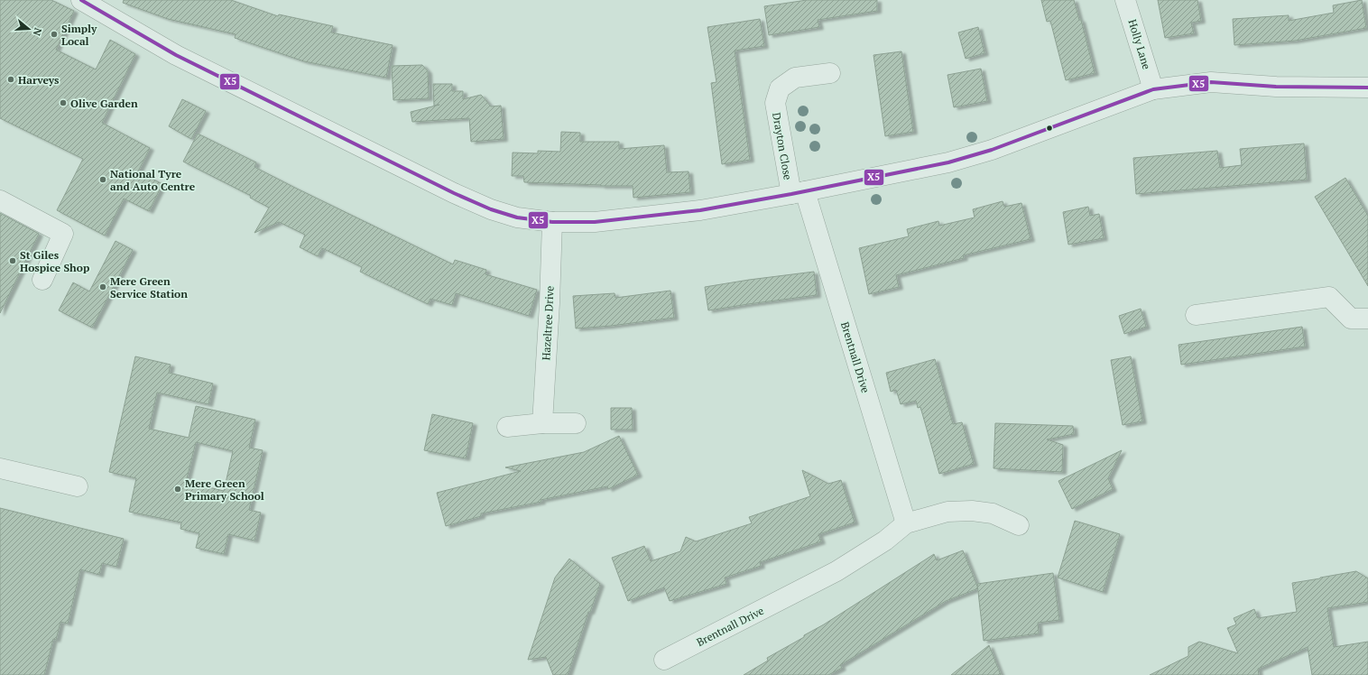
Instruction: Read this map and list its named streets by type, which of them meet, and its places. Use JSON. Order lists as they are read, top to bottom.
{
  "streets": {
    "street": [
      "Holly Lane",
      "Drayton Close",
      "Hazeltree Drive",
      "Brentnall Drive"
    ]
  },
  "crossings": [
    ["Drayton Close", "Brentnall Drive"]
  ],
  "places": [
    "Simply Local",
    "Harveys",
    "Olive Garden",
    "National Tyre and Auto Centre",
    "St Giles Hospice Shop",
    "Mere Green Service Station",
    "Mere Green Primary School"
  ],
  "lines": ["transit line X5"],
  "north": "right"
}
